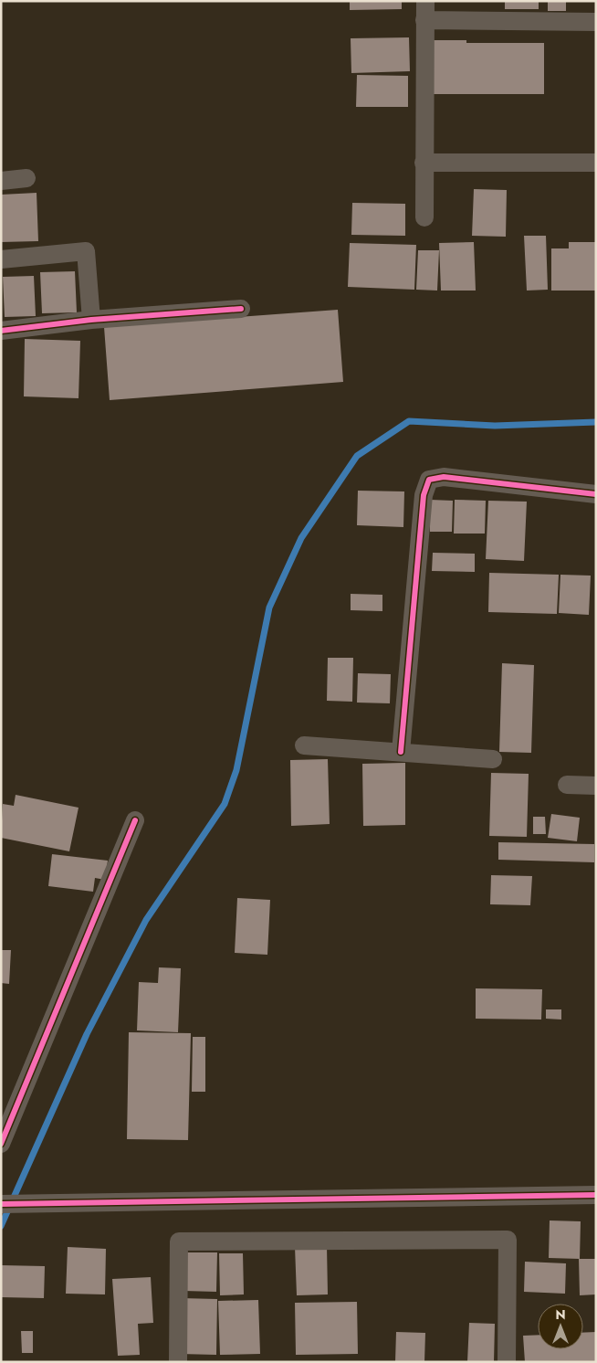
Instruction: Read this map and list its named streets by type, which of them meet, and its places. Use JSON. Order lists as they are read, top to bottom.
{
  "north": "top"
}
